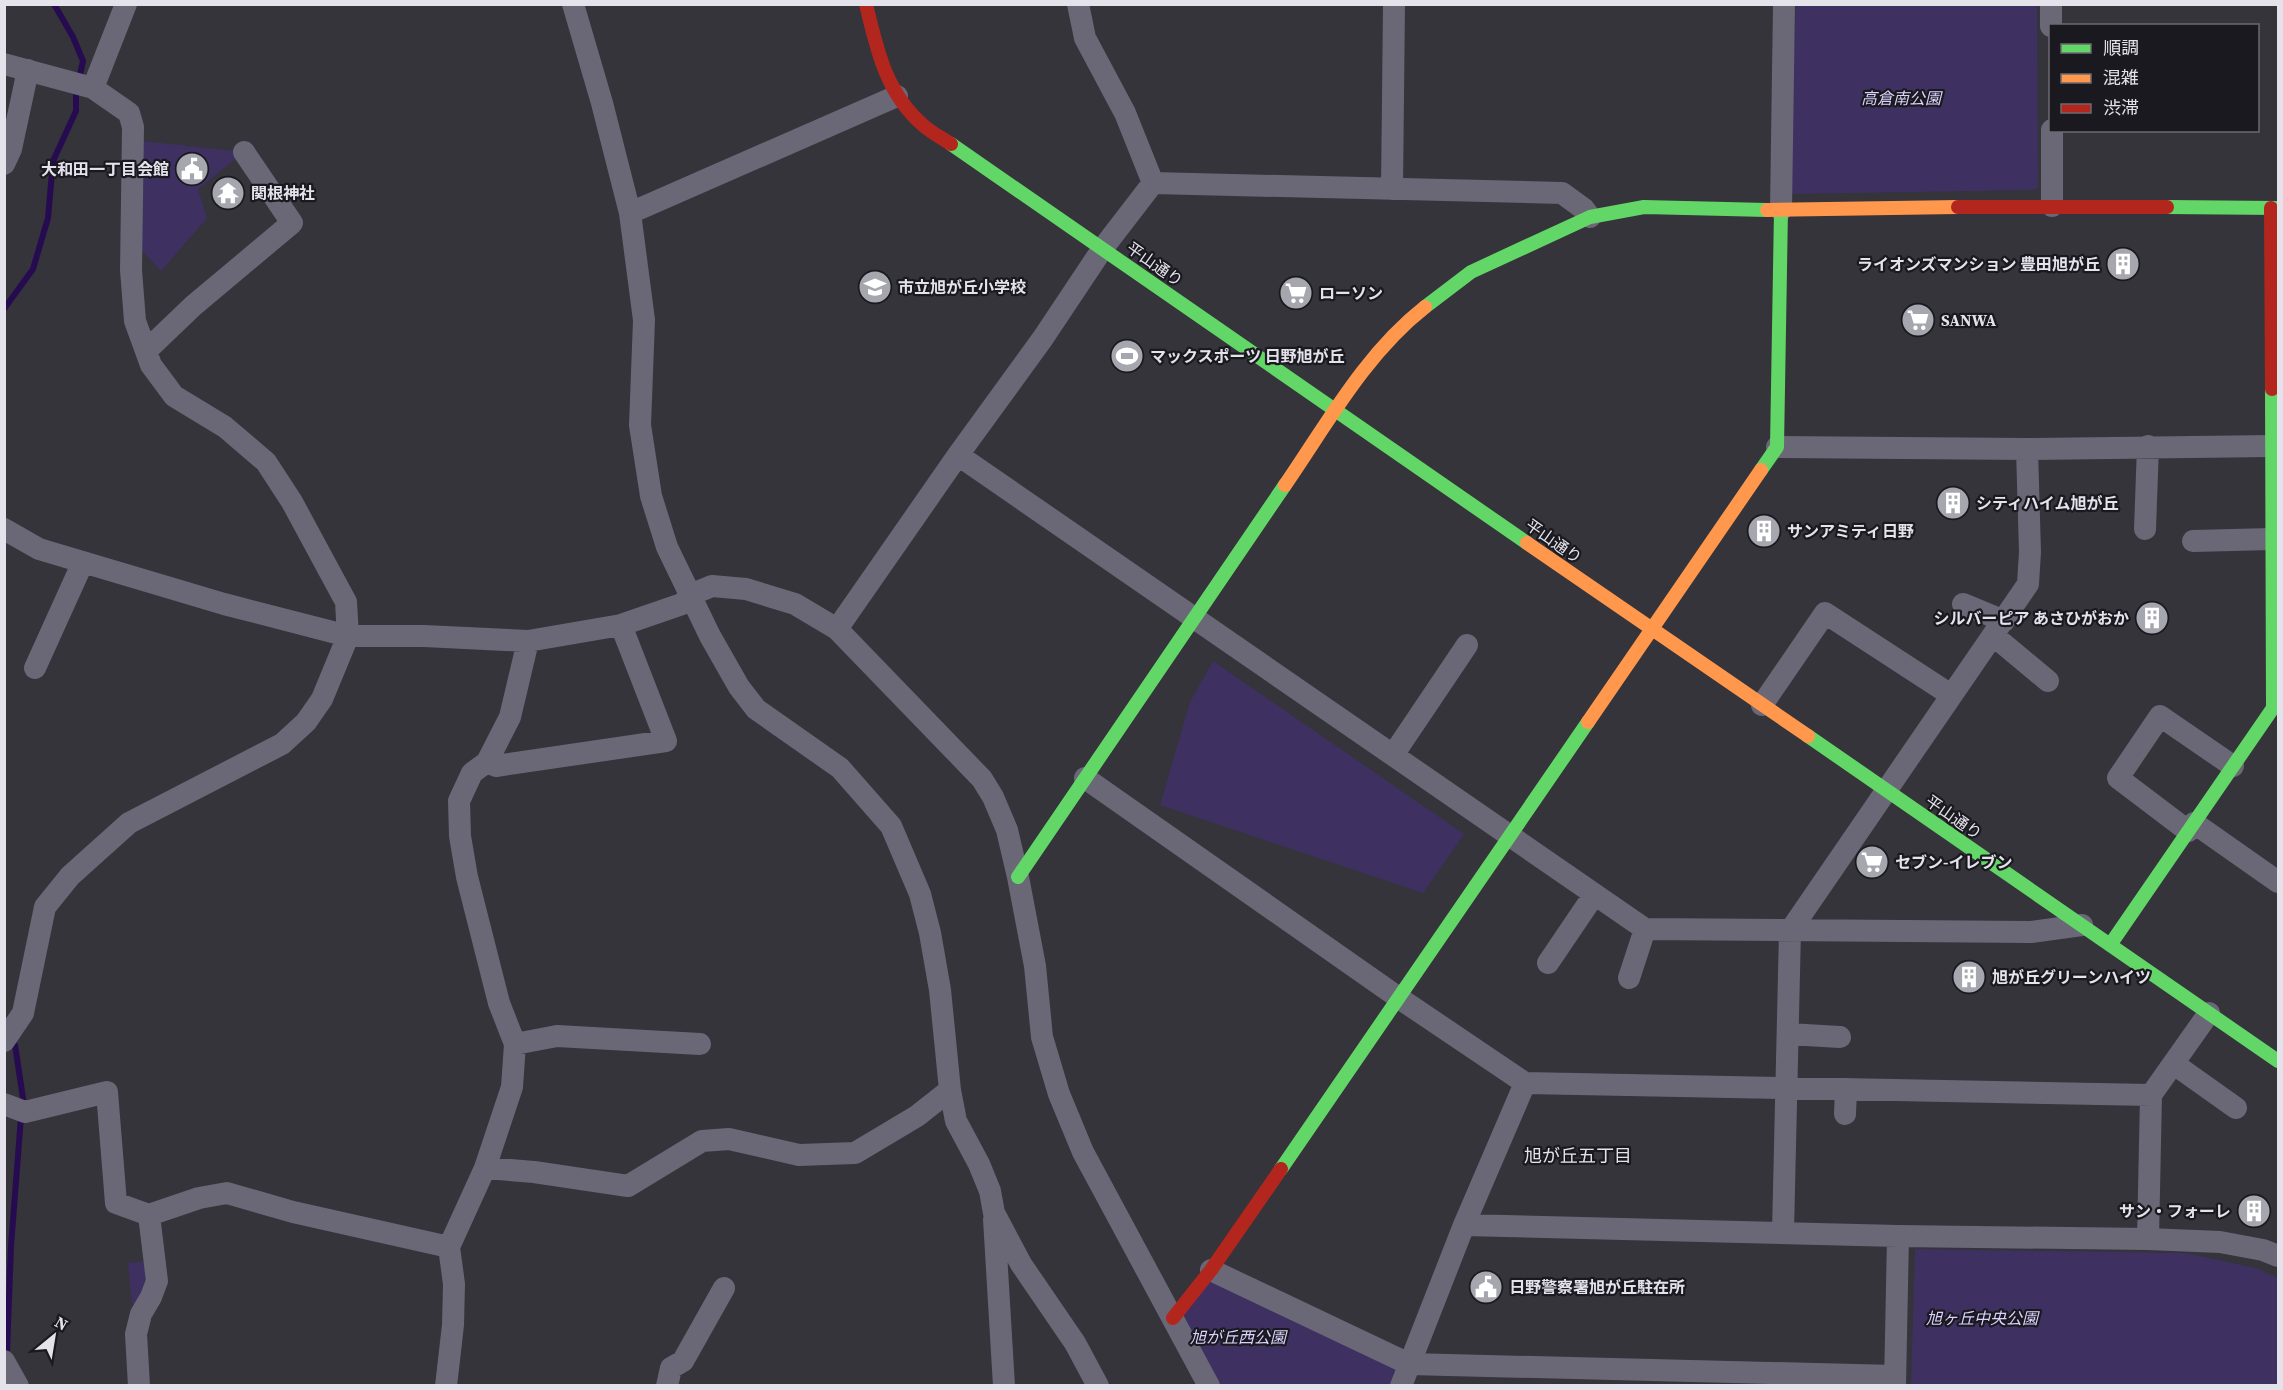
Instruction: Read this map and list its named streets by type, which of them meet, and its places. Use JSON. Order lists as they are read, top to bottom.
{
  "streets": {
    "street": ["平山通り"]
  },
  "districts": ["旭が丘五丁目"],
  "parks": ["高倉南公園", "旭ヶ丘中央公園", "旭が丘西公園"],
  "places": {
    "public building": ["大和田一丁目会館", "日野警察署旭が丘駐在所"],
    "temple": ["関根神社"],
    "building": [
      "ライオンズマンション 豊田旭が丘",
      "シティハイム旭が丘",
      "サンアミティ日野",
      "シルバーピア あさひがおか",
      "旭が丘グリーンハイツ",
      "サン・フォーレ"
    ],
    "school or university": ["市立旭が丘小学校"],
    "supermarket": ["ローソン", "SANWA", "セブン-イレブン"],
    "sports": ["マックスポーツ 日野旭が丘"]
  },
  "legend": ["順調", "混雑", "渋滞"],
  "north": "top right"
}
